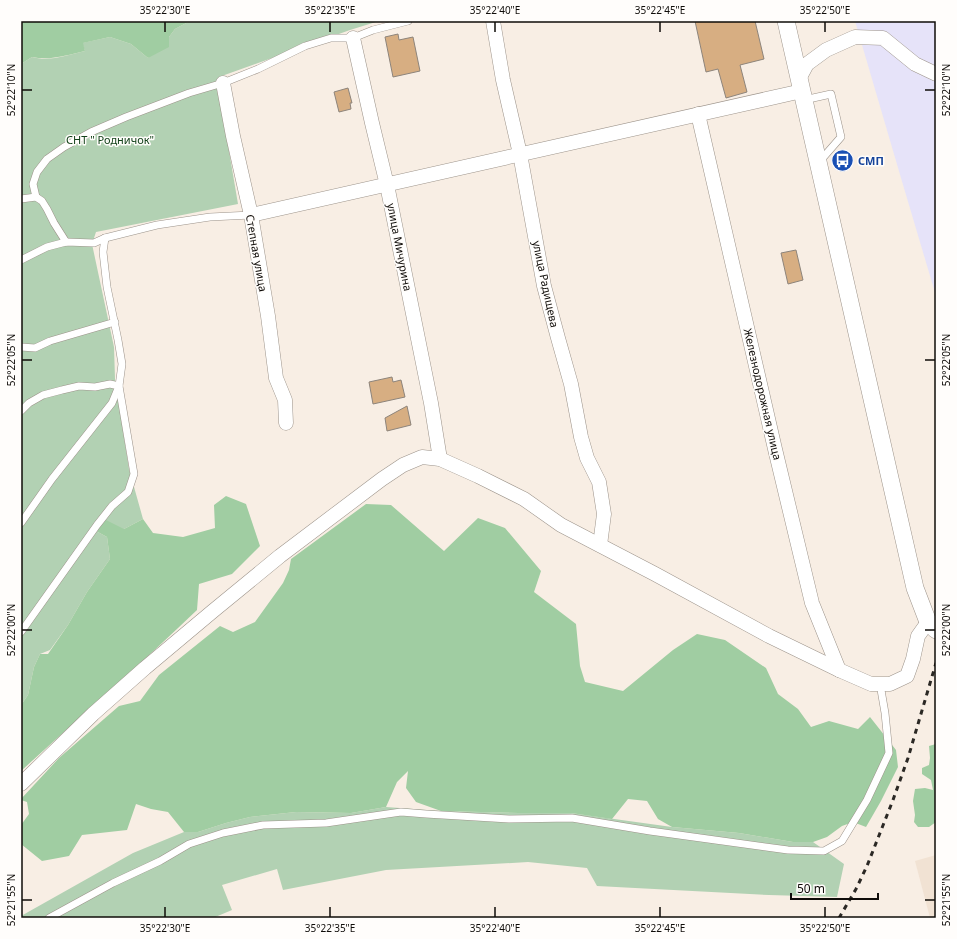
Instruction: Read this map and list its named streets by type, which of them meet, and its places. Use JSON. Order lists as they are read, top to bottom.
{
  "streets": {
    "street": [
      "улица Мичурина",
      "Степная улица",
      "улица Радищева",
      "Железнодорожная улица"
    ]
  },
  "parks": ["СНТ \" Родничок\""],
  "places": {
    "bus stop": ["СМП"]
  },
  "scale_bar": "50 m",
  "coordinates": [
    "35°22'30\"E",
    "35°22'35\"E",
    "35°22'40\"E",
    "35°22'45\"E",
    "35°22'50\"E",
    "52°22'10\"N",
    "52°22'05\"N",
    "52°22'00\"N",
    "52°21'55\"N"
  ]
}
